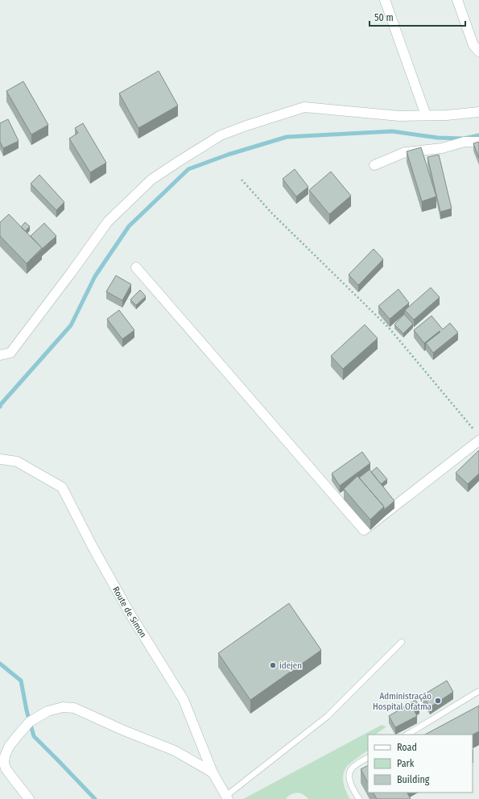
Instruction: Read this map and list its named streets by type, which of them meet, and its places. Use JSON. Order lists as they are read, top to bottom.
{
  "streets": {
    "street": ["Route de Simon"]
  },
  "places": ["idejen", "Administração Hospital Ofatma"],
  "legend": ["Road", "Park", "Building"],
  "scale_bar": "50 m"
}
